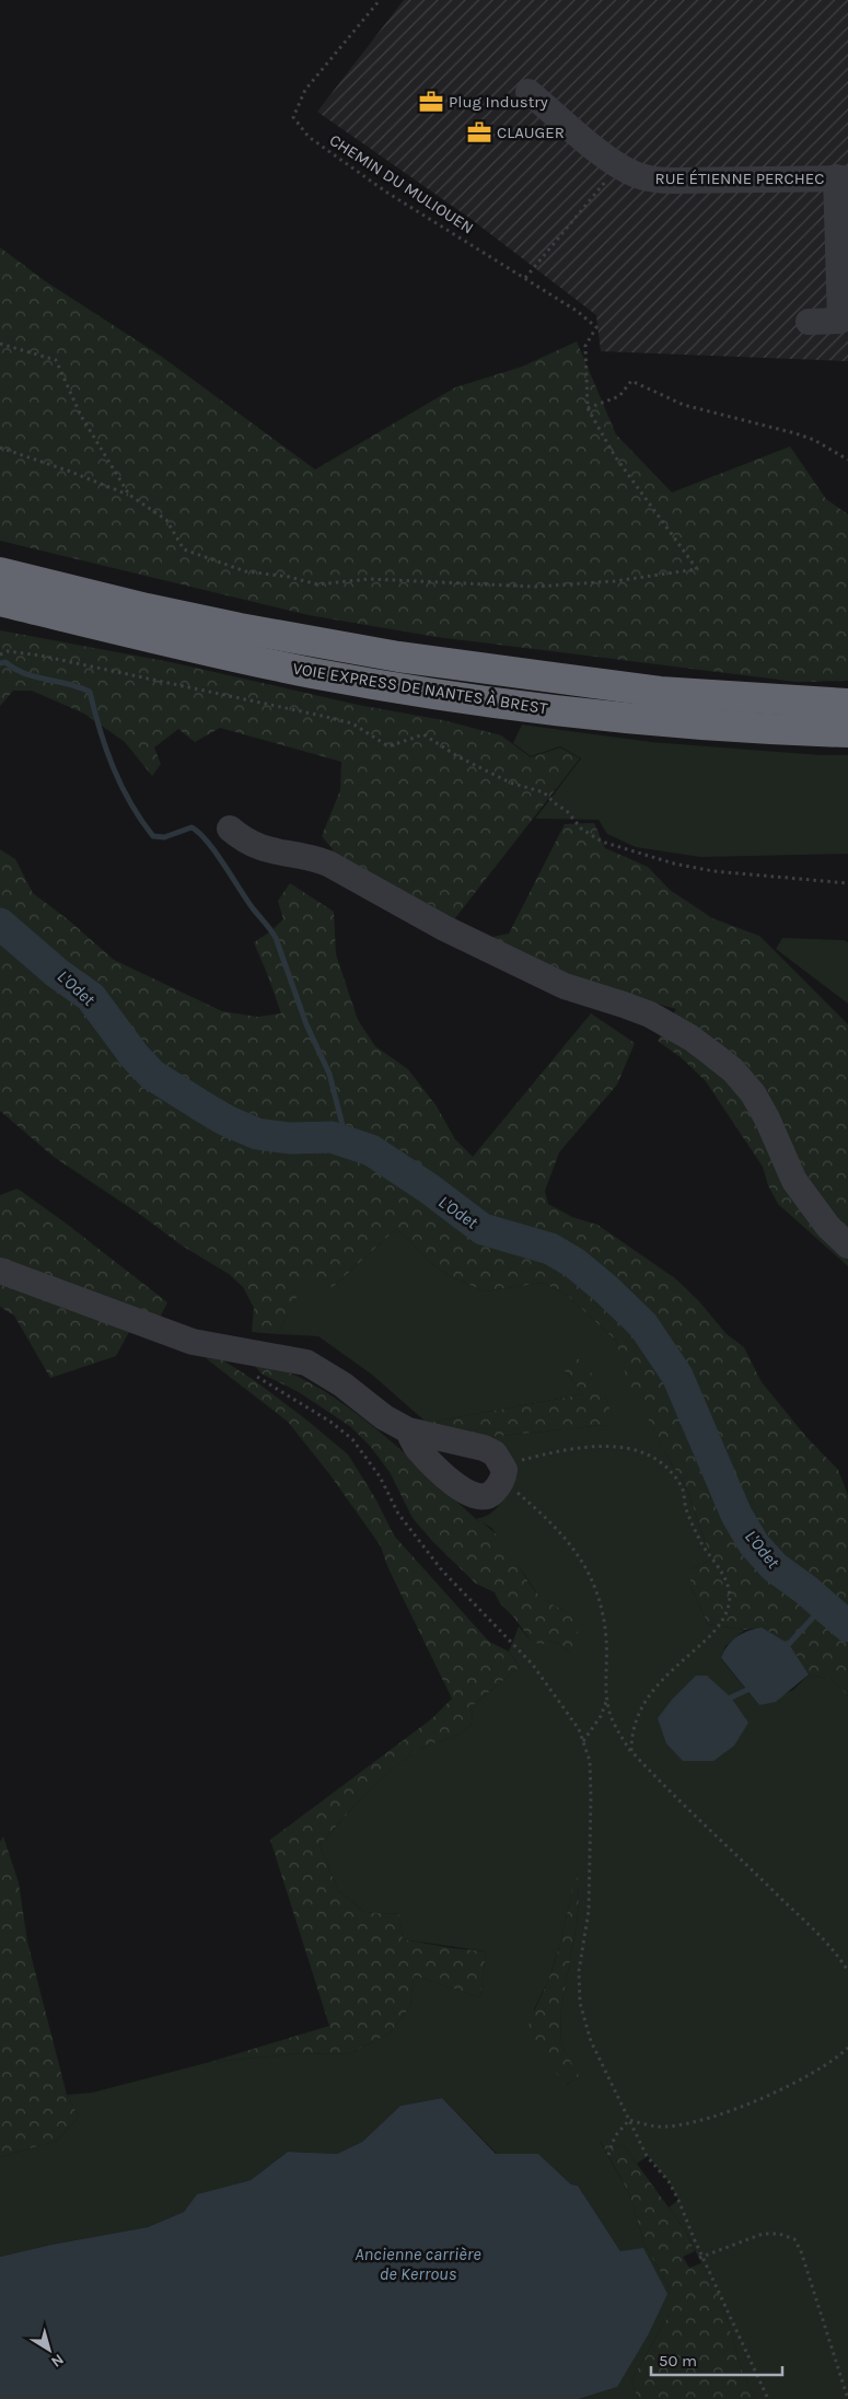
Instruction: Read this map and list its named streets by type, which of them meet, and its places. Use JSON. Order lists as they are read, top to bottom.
{
  "streets": {
    "highway": ["VOIE EXPRESS DE NANTES À BREST"],
    "street": ["RUE ÉTIENNE PERCHEC"],
    "path": ["CHEMIN DU MULIOUEN"]
  },
  "water": ["L'Odet", "Ancienne carrière de Kerrous"],
  "places": {
    "office": ["Plug Industry", "CLAUGER"]
  },
  "scale_bar": "50 m",
  "north": "bottom right"
}
